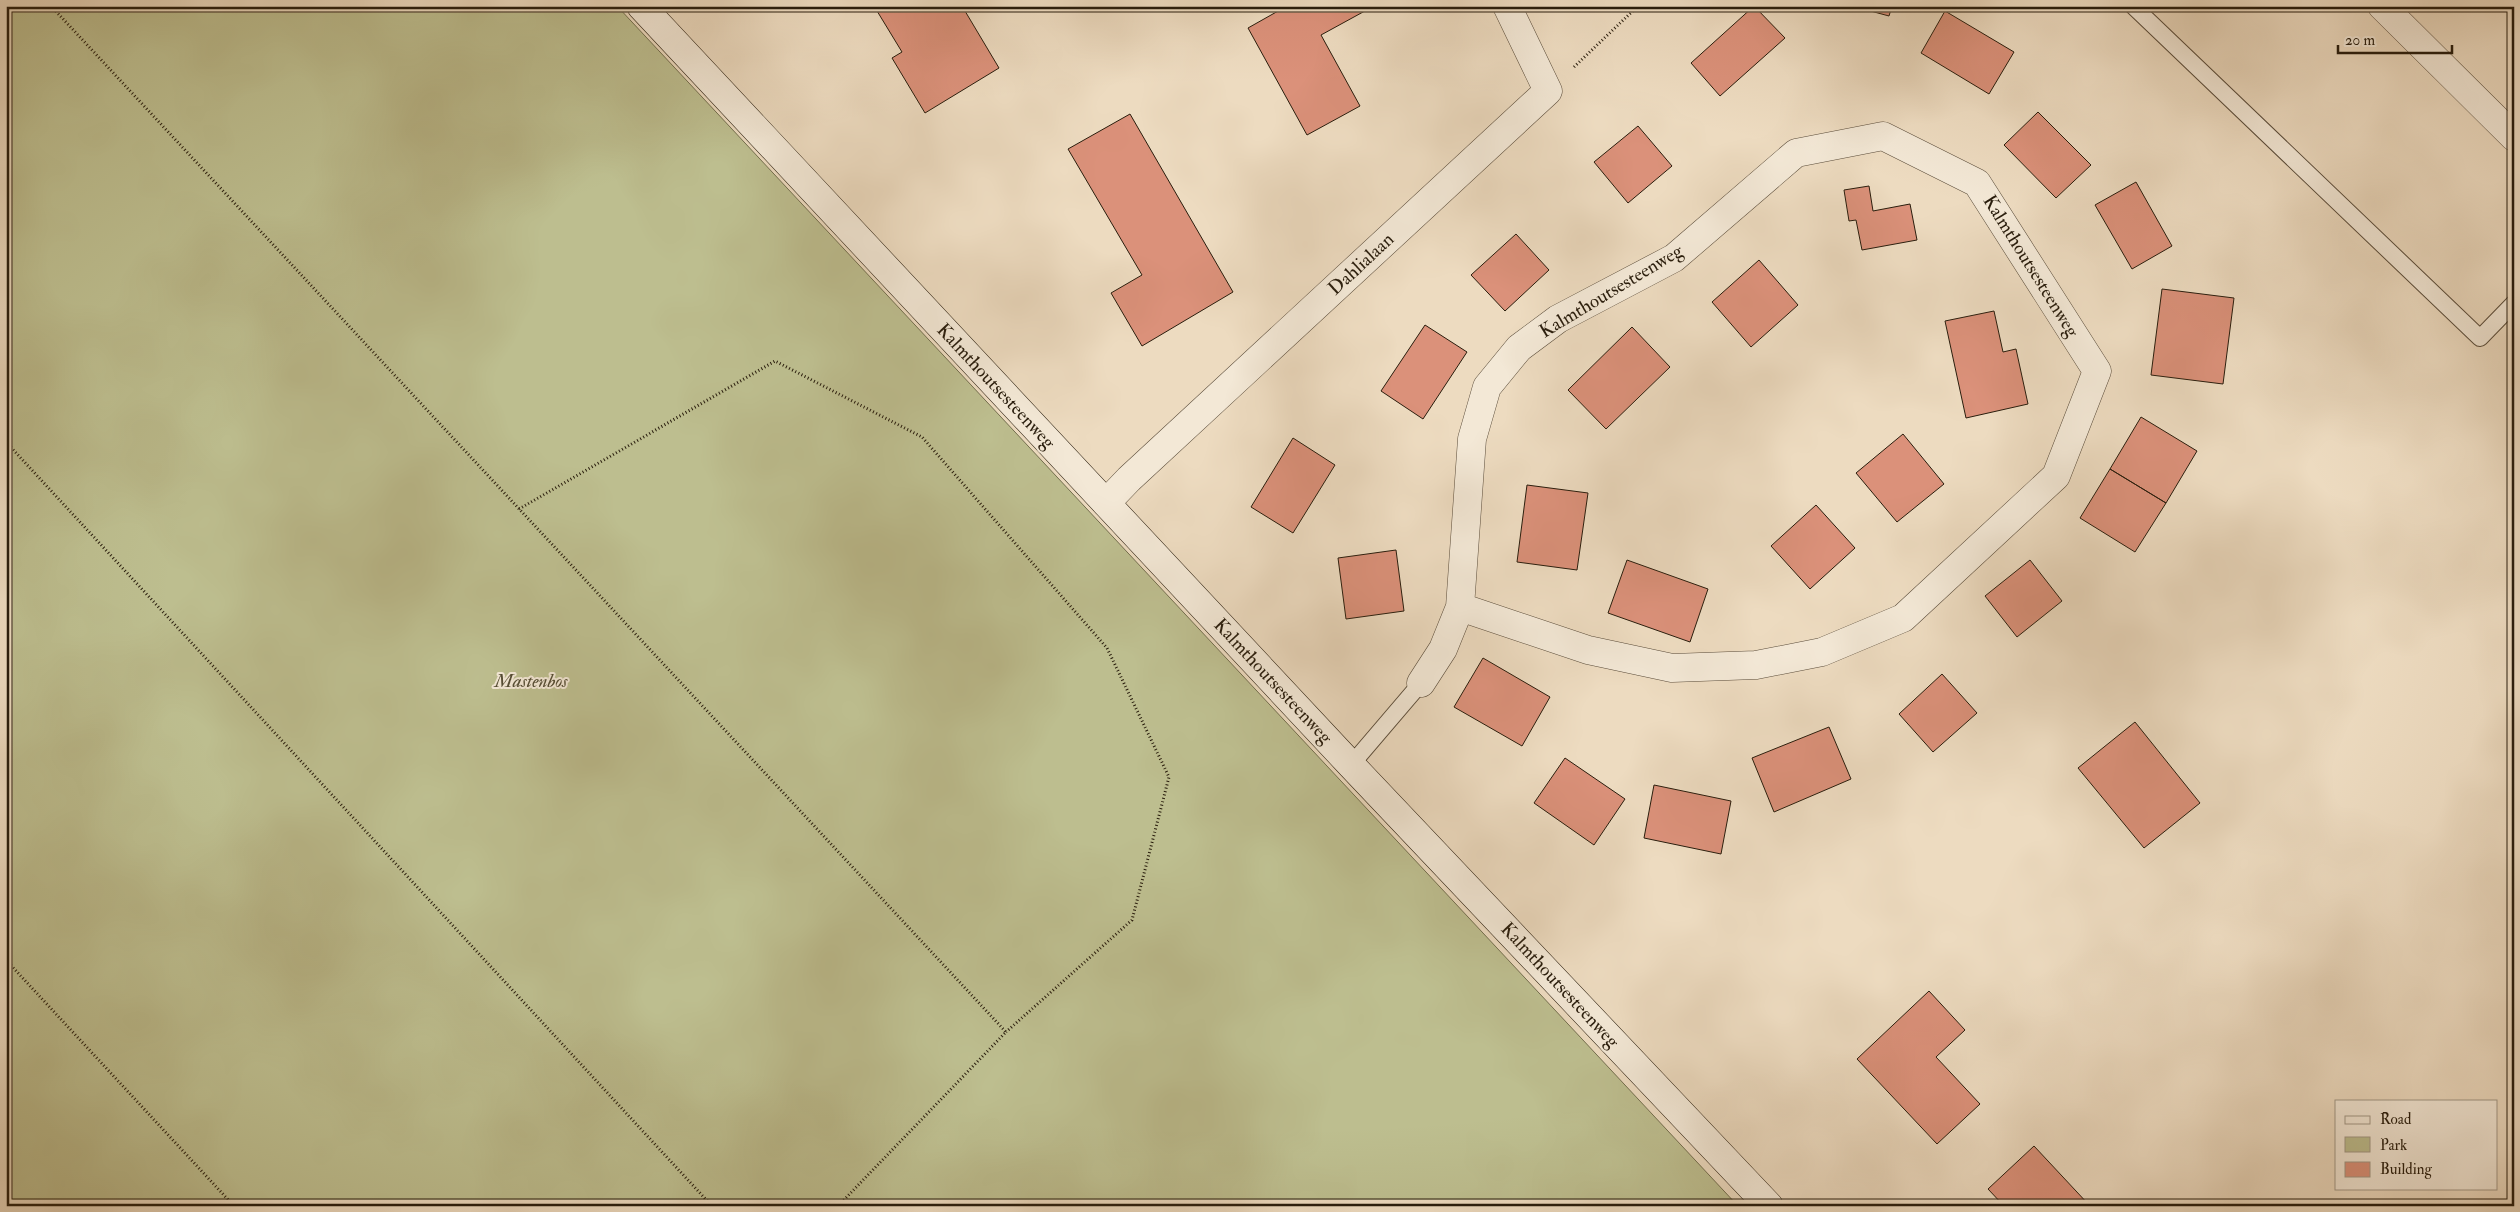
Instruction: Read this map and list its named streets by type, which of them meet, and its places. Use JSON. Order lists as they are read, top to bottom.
{
  "streets": {
    "street": ["Dahlialaan", "Kalmthoutsesteenweg"]
  },
  "crossings": [
    ["Dahlialaan", "Kalmthoutsesteenweg"]
  ],
  "parks": ["Mastenbos"],
  "legend": ["Road", "Park", "Building"],
  "scale_bar": "20 m"
}
